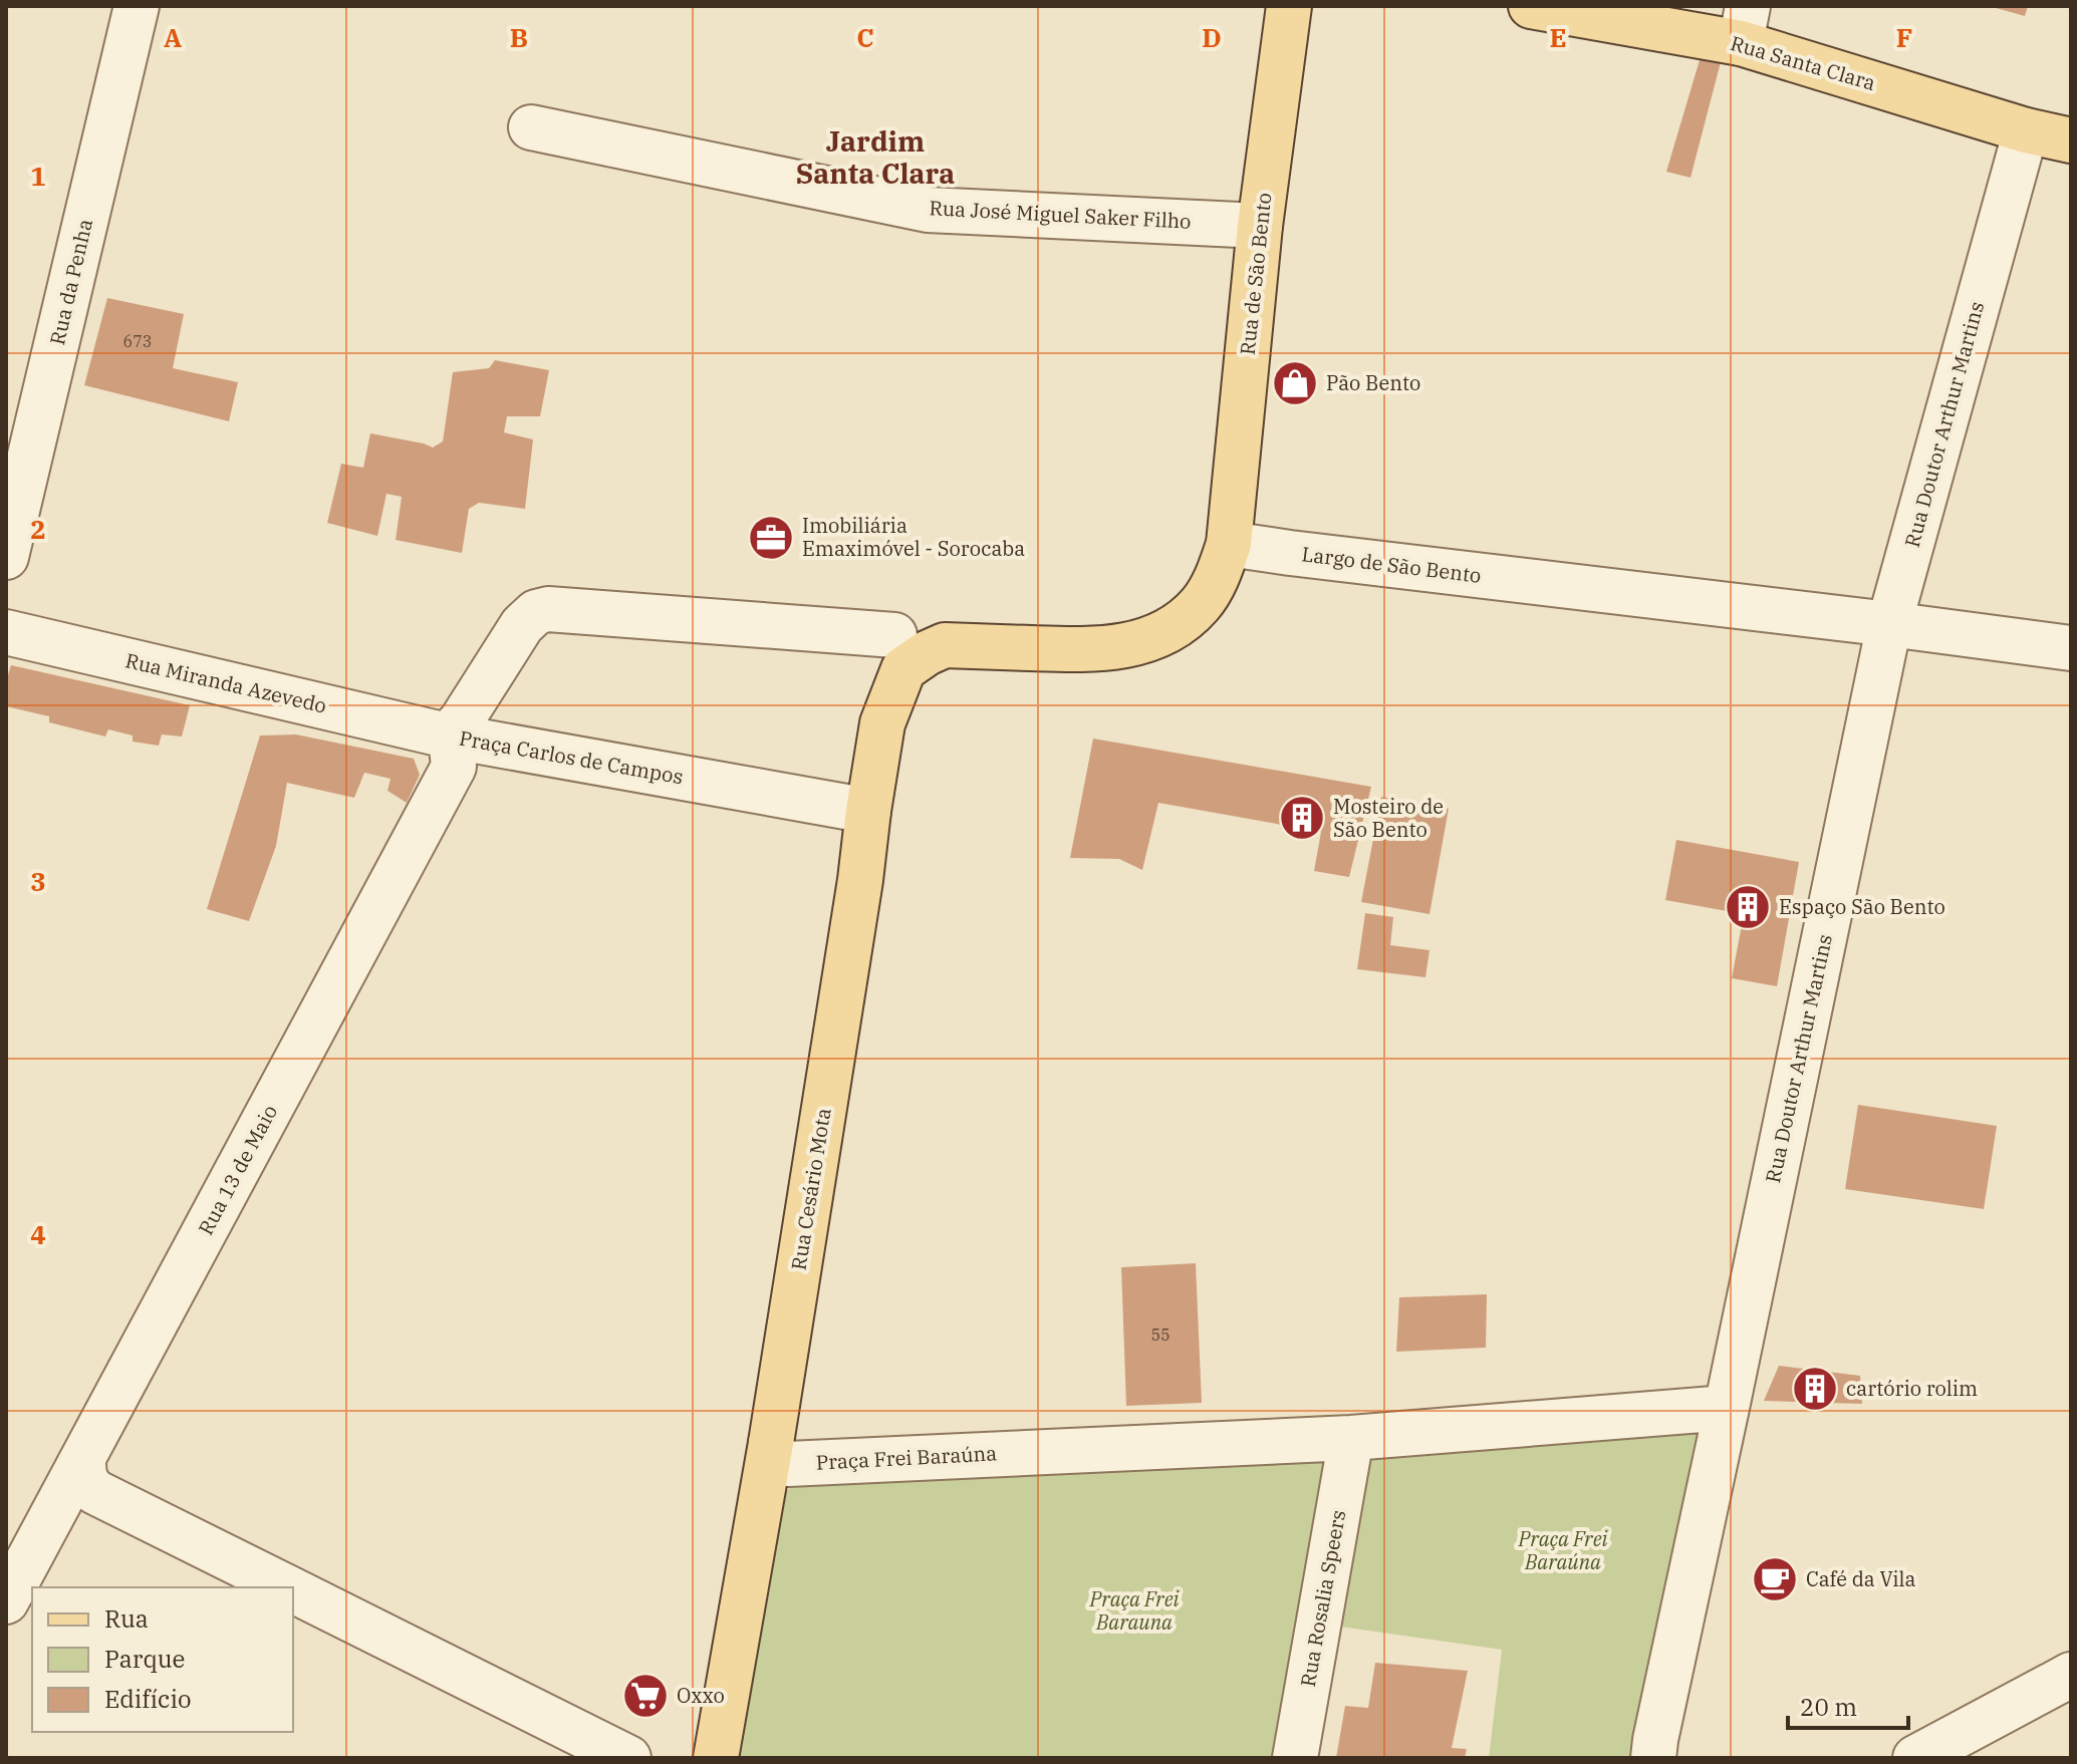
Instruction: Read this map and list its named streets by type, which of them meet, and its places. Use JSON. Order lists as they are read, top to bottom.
{
  "streets": {
    "main road": ["Rua Santa Clara", "Rua de São Bento", "Rua Cesário Mota"],
    "street": [
      "Rua José Miguel Saker Filho",
      "Rua da Penha",
      "Rua Doutor Arthur Martins",
      "Largo de São Bento",
      "Rua Miranda Azevedo",
      "Praça Carlos de Campos",
      "Rua 13 de Maio",
      "Praça Frei Baraúna",
      "Rua Rosalia Speers"
    ]
  },
  "crossings": [
    ["Rua Santa Clara", "Rua Doutor Arthur Martins"],
    ["Rua José Miguel Saker Filho", "Rua de São Bento"],
    ["Rua de São Bento", "Largo de São Bento"],
    ["Rua Doutor Arthur Martins", "Largo de São Bento"],
    ["Rua Doutor Arthur Martins", "Praça Frei Baraúna"],
    ["Rua Miranda Azevedo", "Praça Carlos de Campos"],
    ["Rua Miranda Azevedo", "Rua 13 de Maio"],
    ["Praça Carlos de Campos", "Rua 13 de Maio"],
    ["Praça Carlos de Campos", "Rua Cesário Mota"],
    ["Rua Cesário Mota", "Praça Frei Baraúna"],
    ["Praça Frei Baraúna", "Rua Rosalia Speers"]
  ],
  "districts": ["Jardim Santa Clara"],
  "parks": ["Praça Frei Baraúna", "Praça Frei Barauna"],
  "places": {
    "shop": ["Pão Bento"],
    "office": ["Imobiliária Emaximóvel - Sorocaba"],
    "building": ["Mosteiro de São Bento", "Espaço São Bento", "cartório rolim"],
    "cafe": ["Café da Vila"],
    "supermarket": ["Oxxo"]
  },
  "house_numbers": ["673", "55"],
  "legend": ["Rua", "Parque", "Edifício"],
  "scale_bar": "20 m",
  "grid": {
    "columns": [
      "A",
      "B",
      "C",
      "D",
      "E",
      "F"
    ],
    "rows": [
      "1",
      "2",
      "3",
      "4"
    ]
  }
}
